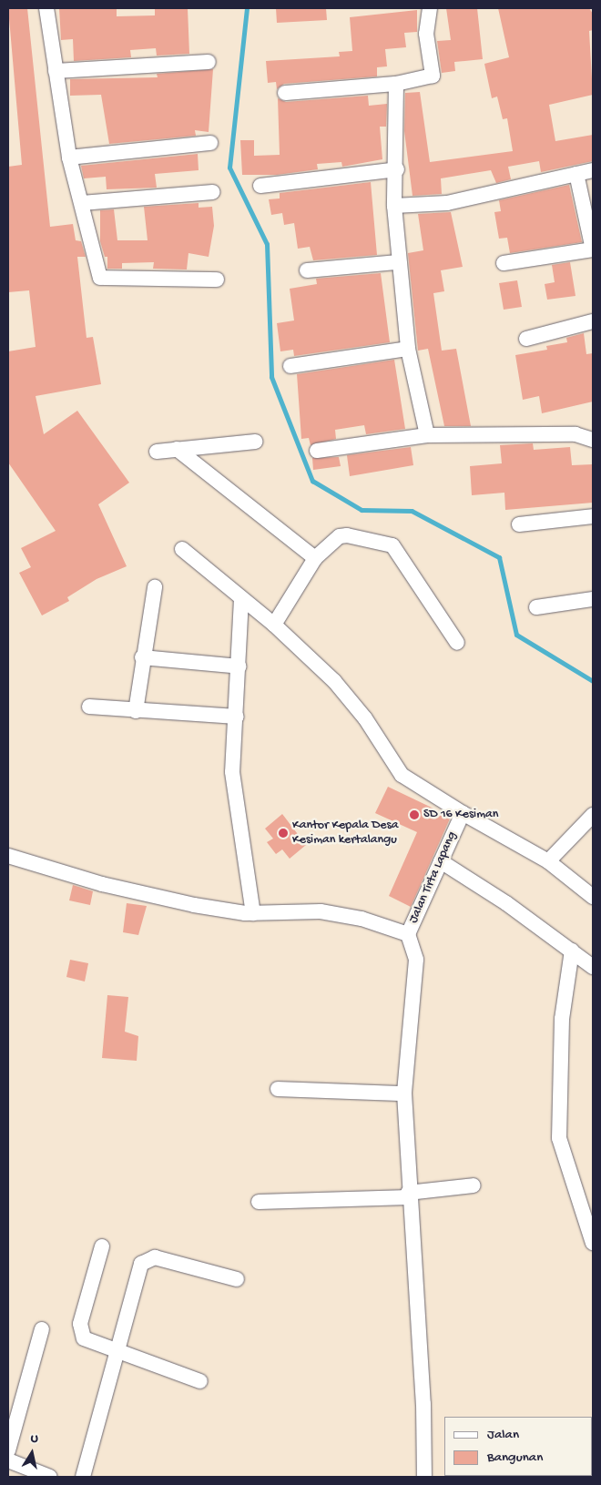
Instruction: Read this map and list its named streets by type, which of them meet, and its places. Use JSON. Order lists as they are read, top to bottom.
{
  "streets": {
    "street": ["Jalan Tirta Lapang"]
  },
  "places": ["SD 16 Kesiman", "Kantor Kepala Desa Kesiman kertalangu"],
  "legend": ["Jalan", "Bangunan"],
  "north": "top"
}
